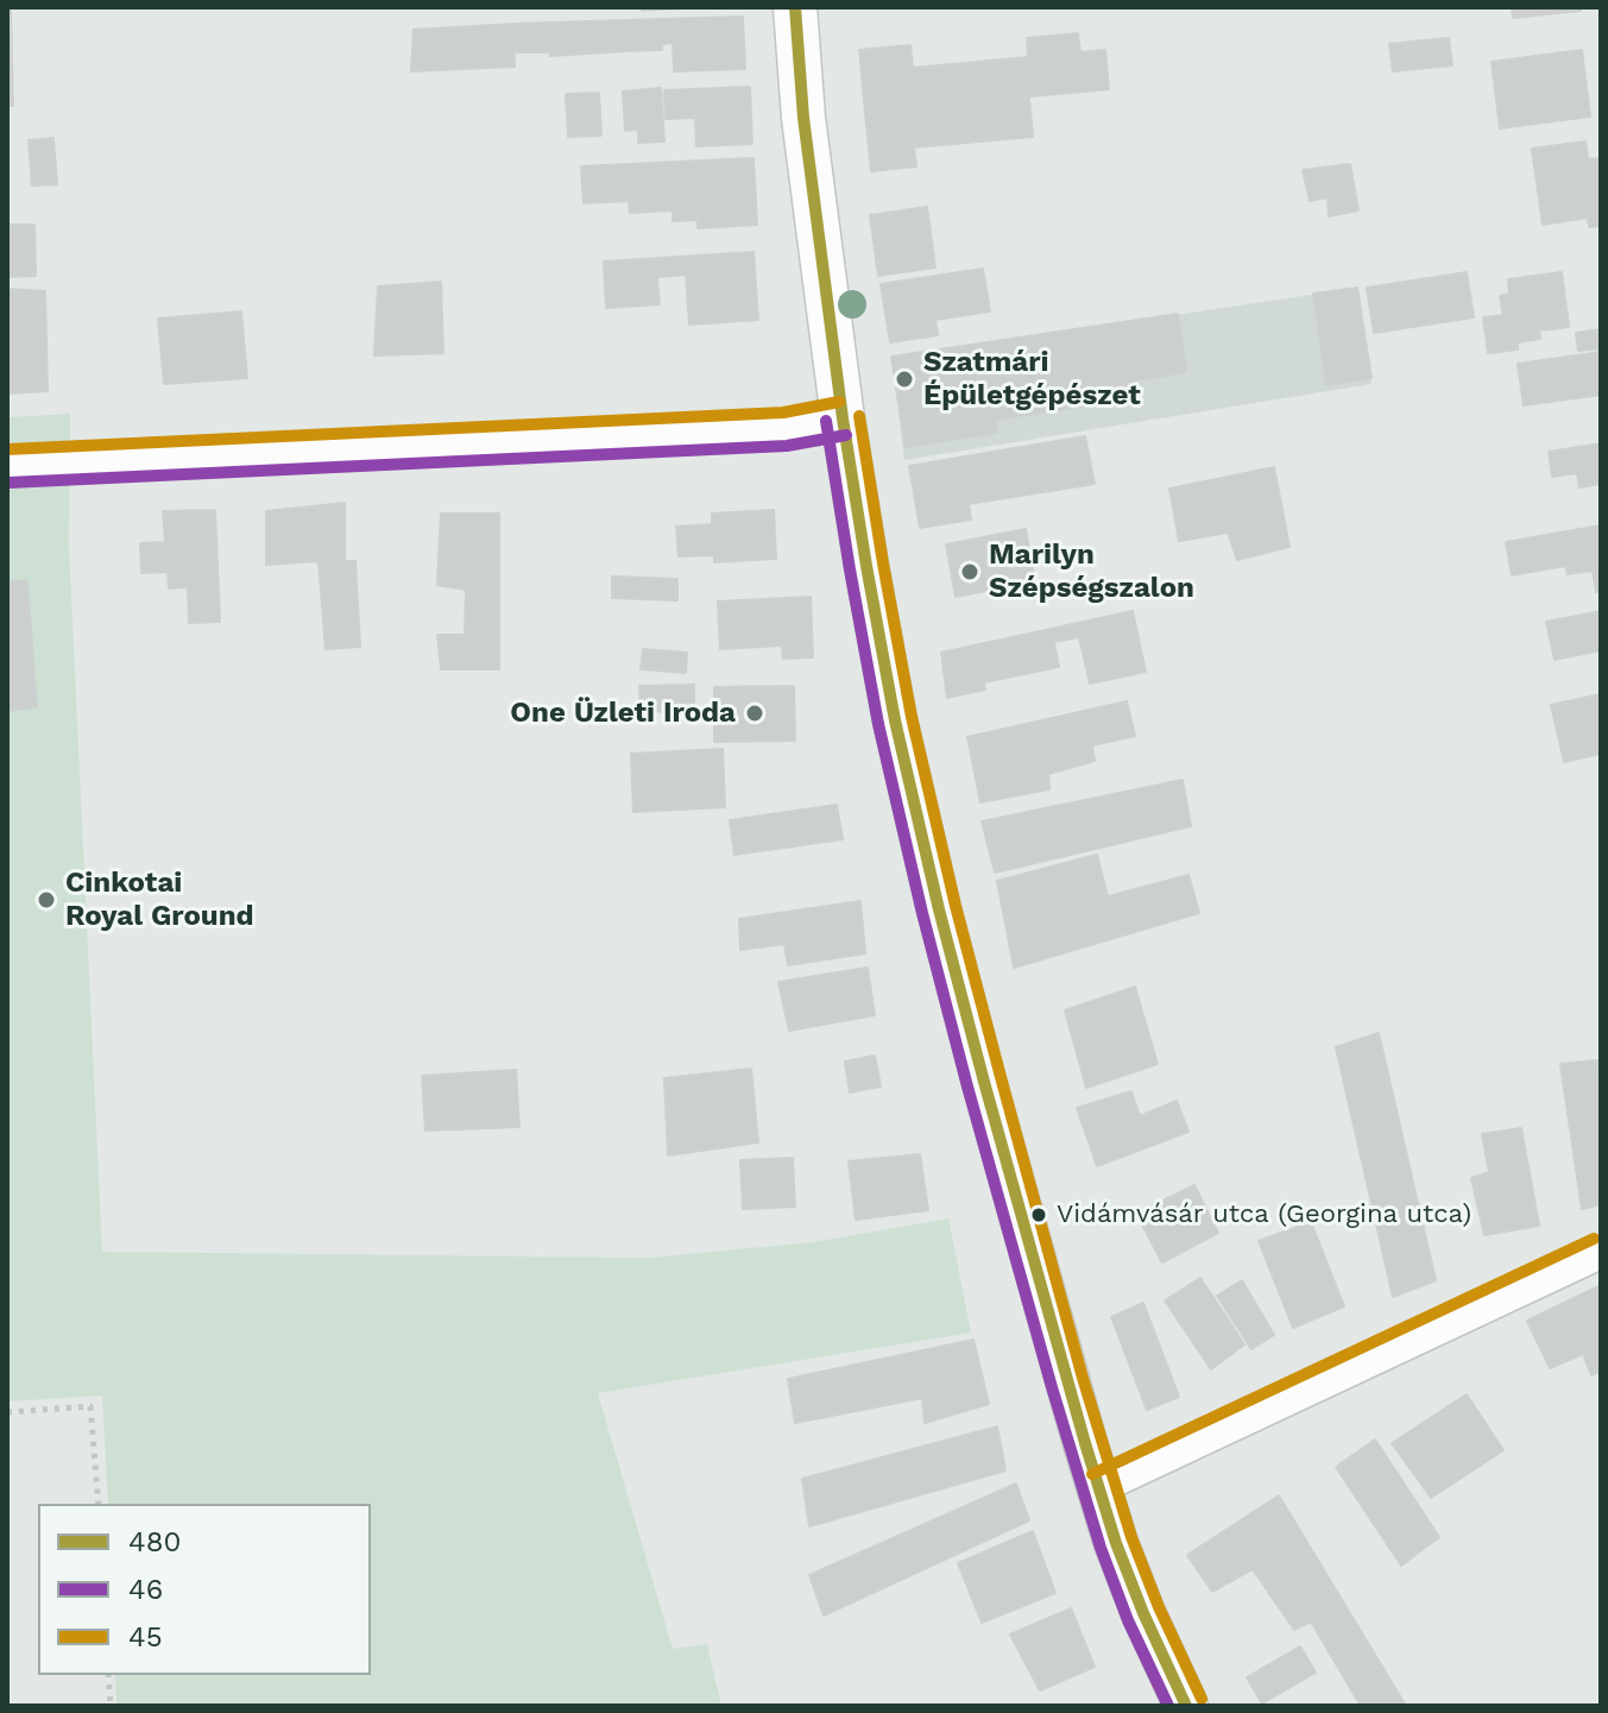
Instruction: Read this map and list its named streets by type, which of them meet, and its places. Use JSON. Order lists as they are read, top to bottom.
{
  "places": [
    "Szatmári Épületgépészet",
    "Marilyn Szépségszalon",
    "One Üzleti Iroda",
    "Cinkotai Royal Ground",
    "Vidámvásár utca (Georgina utca)"
  ],
  "lines": ["transit line 480", "transit line 45", "transit line 46"],
  "legend": ["480", "46", "45"]
}
